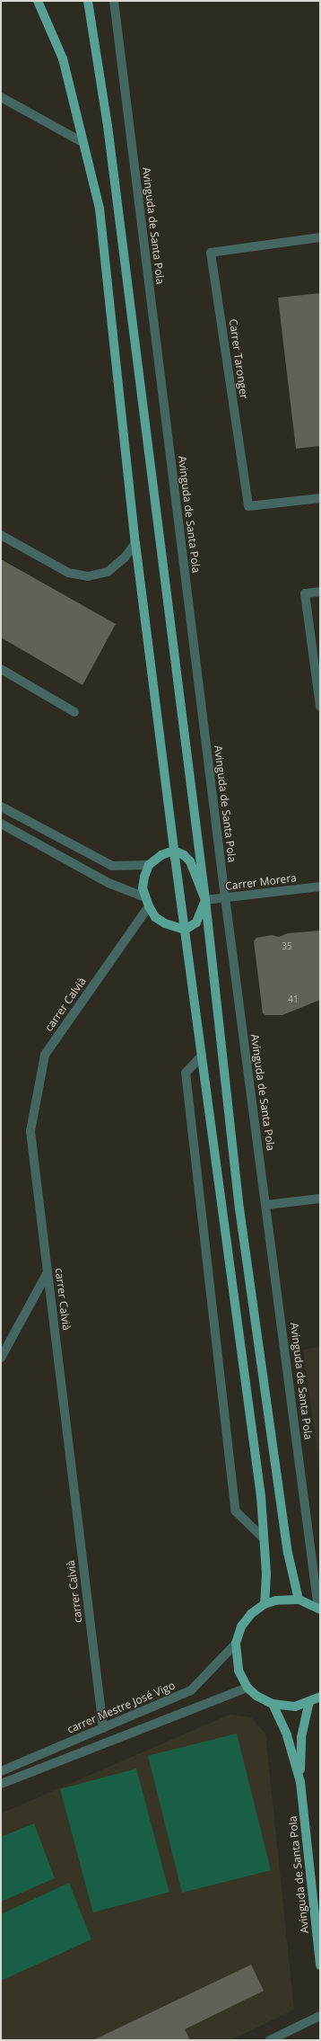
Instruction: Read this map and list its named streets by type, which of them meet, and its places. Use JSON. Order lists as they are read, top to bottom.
{
  "streets": {
    "main road": ["Avinguda de Santa Pola"],
    "street": [
      "Carrer Taronger",
      "Carrer Morera",
      "carrer Calvià",
      "carrer Mestre José Vigo"
    ]
  },
  "crossings": [
    ["Avinguda de Santa Pola", "Carrer Morera"],
    ["carrer Calvià", "carrer Mestre José Vigo"]
  ],
  "house_numbers": ["35", "41"]
}
